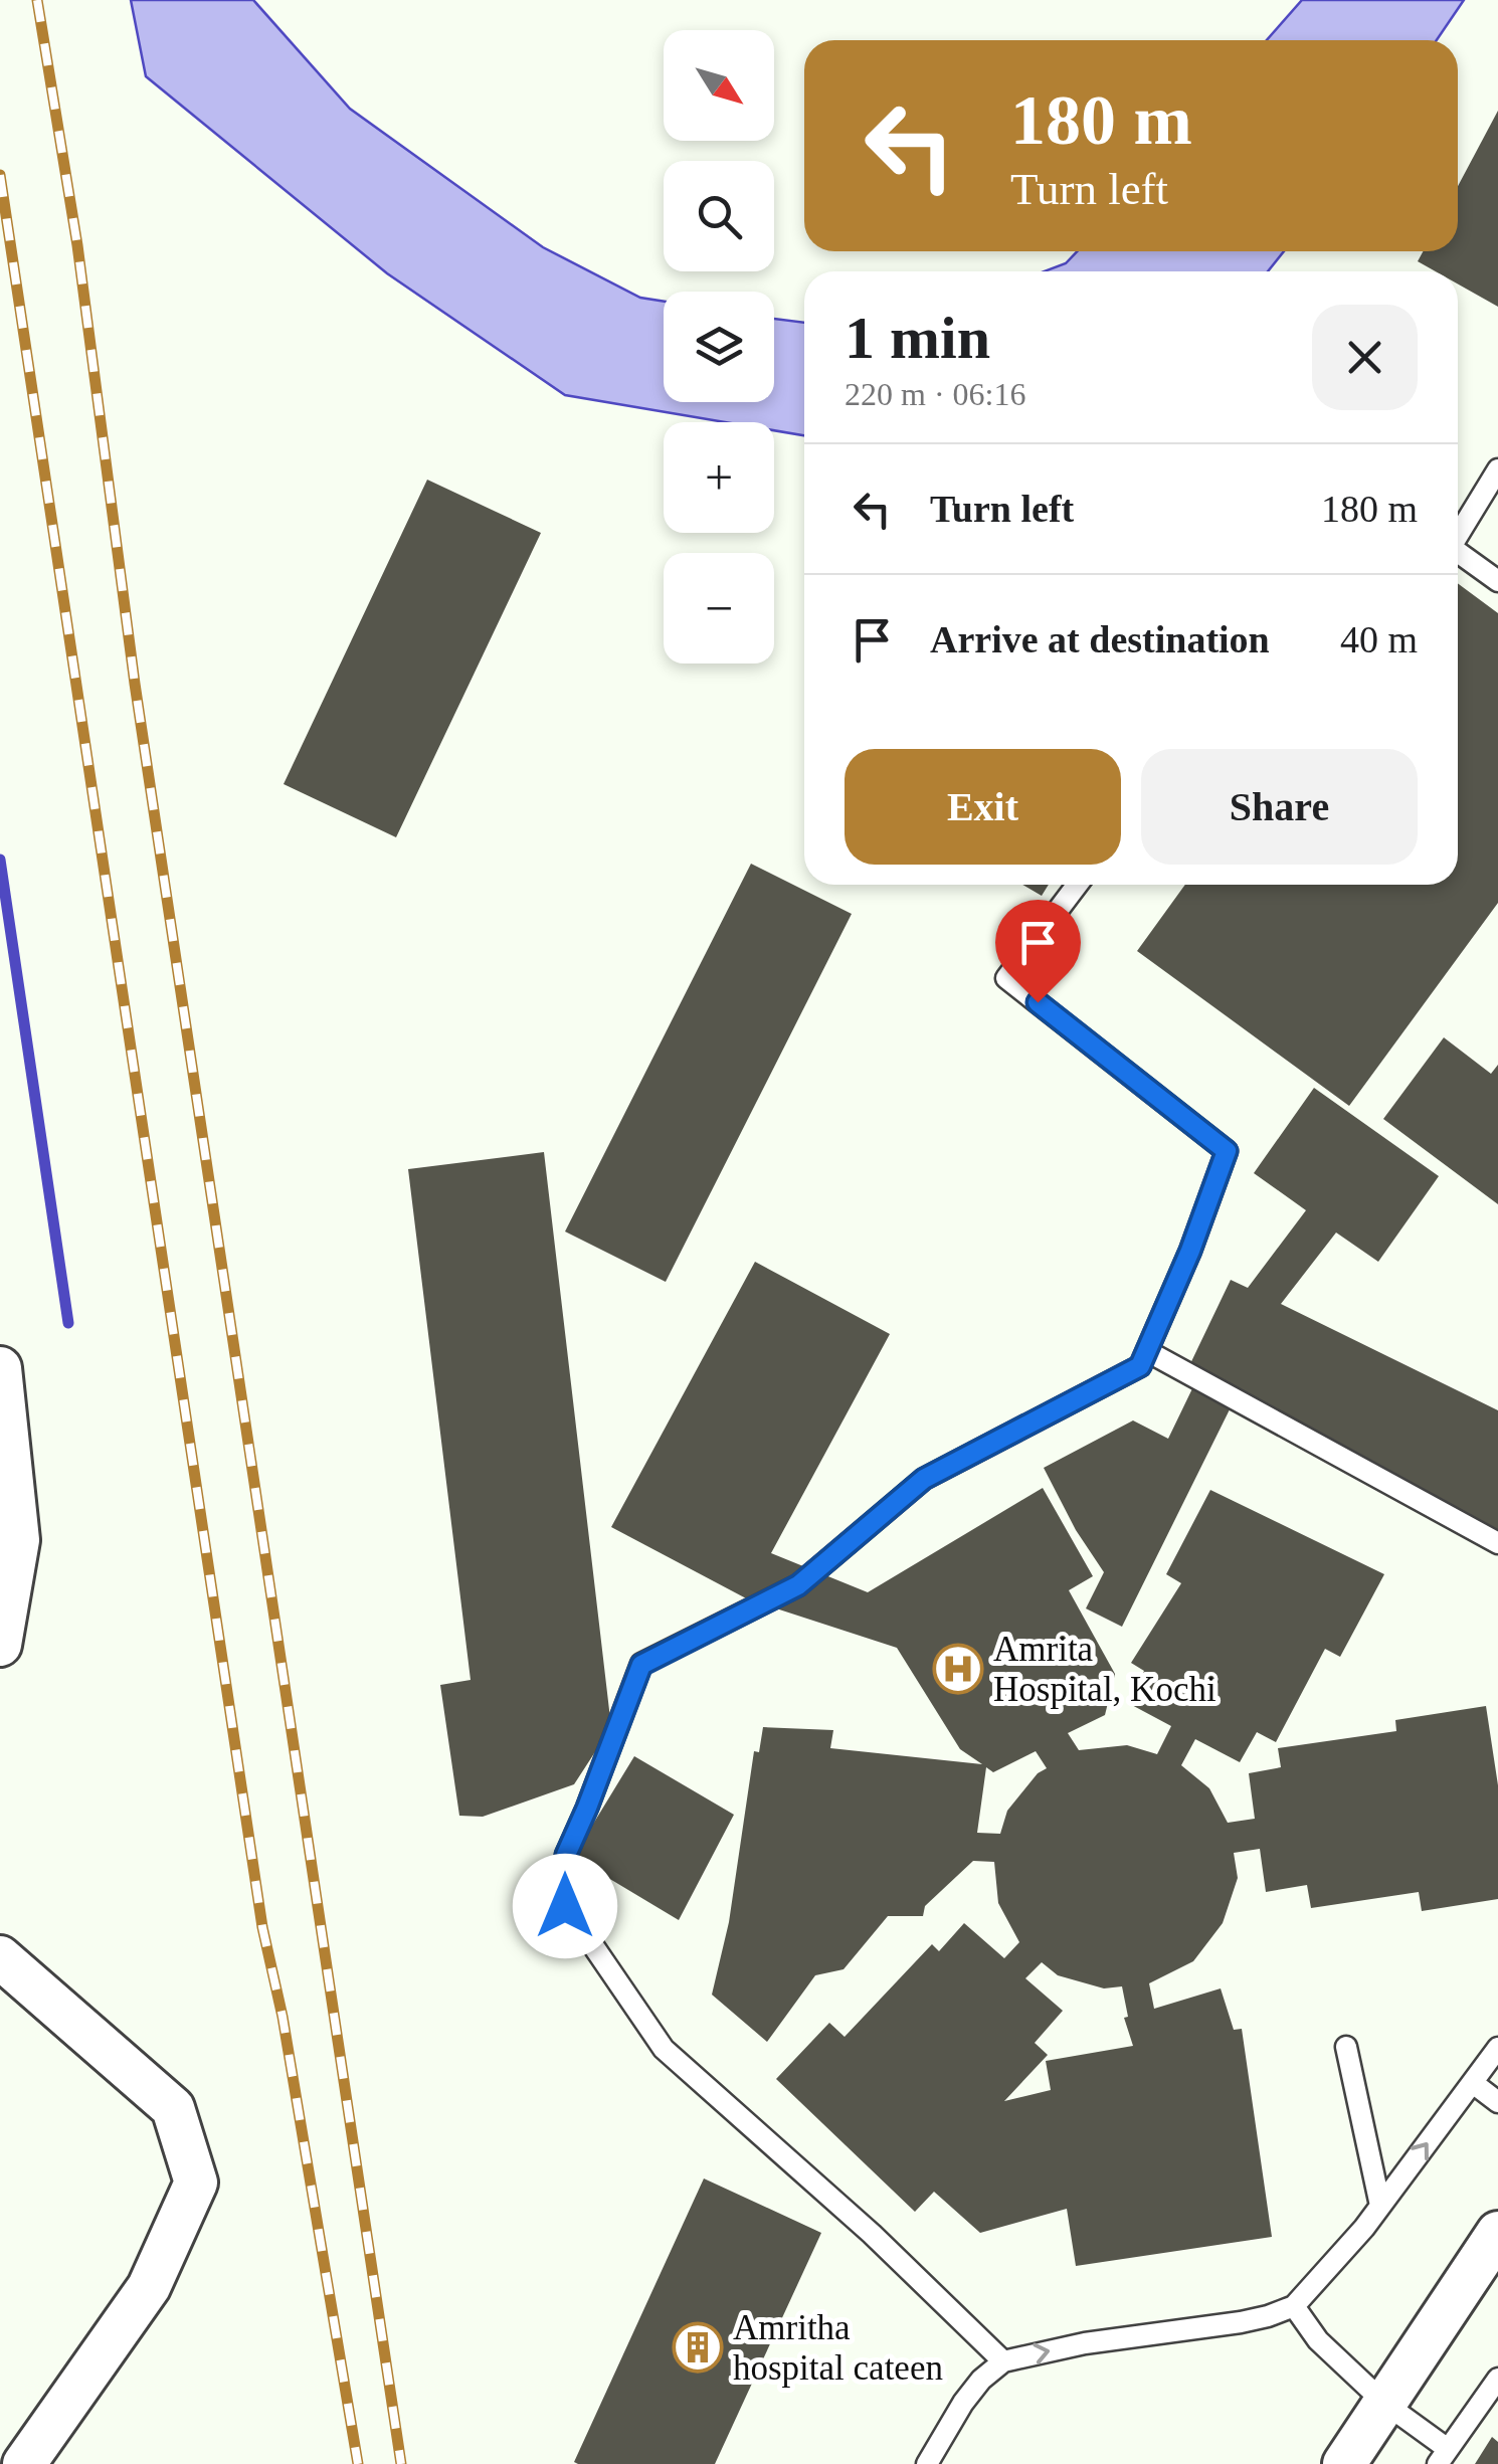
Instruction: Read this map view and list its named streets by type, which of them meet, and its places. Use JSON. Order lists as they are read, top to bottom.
{
  "places": {
    "hospital": ["Amrita Hospital, Kochi"],
    "building": ["Amritha hospital cateen"]
  },
  "north": "bottom right",
  "page": {
    "map_buttons": ["+", "−"],
    "turn": ["180 m", "Turn left"],
    "heading": ["1 min", "220 m · 06:16"],
    "list": [
      {
        "name": "Turn left",
        "value": "180 m"
      },
      {
        "name": "Arrive at destination",
        "value": "40 m"
      }
    ],
    "buttons": ["Exit", "Share"]
  }
}
